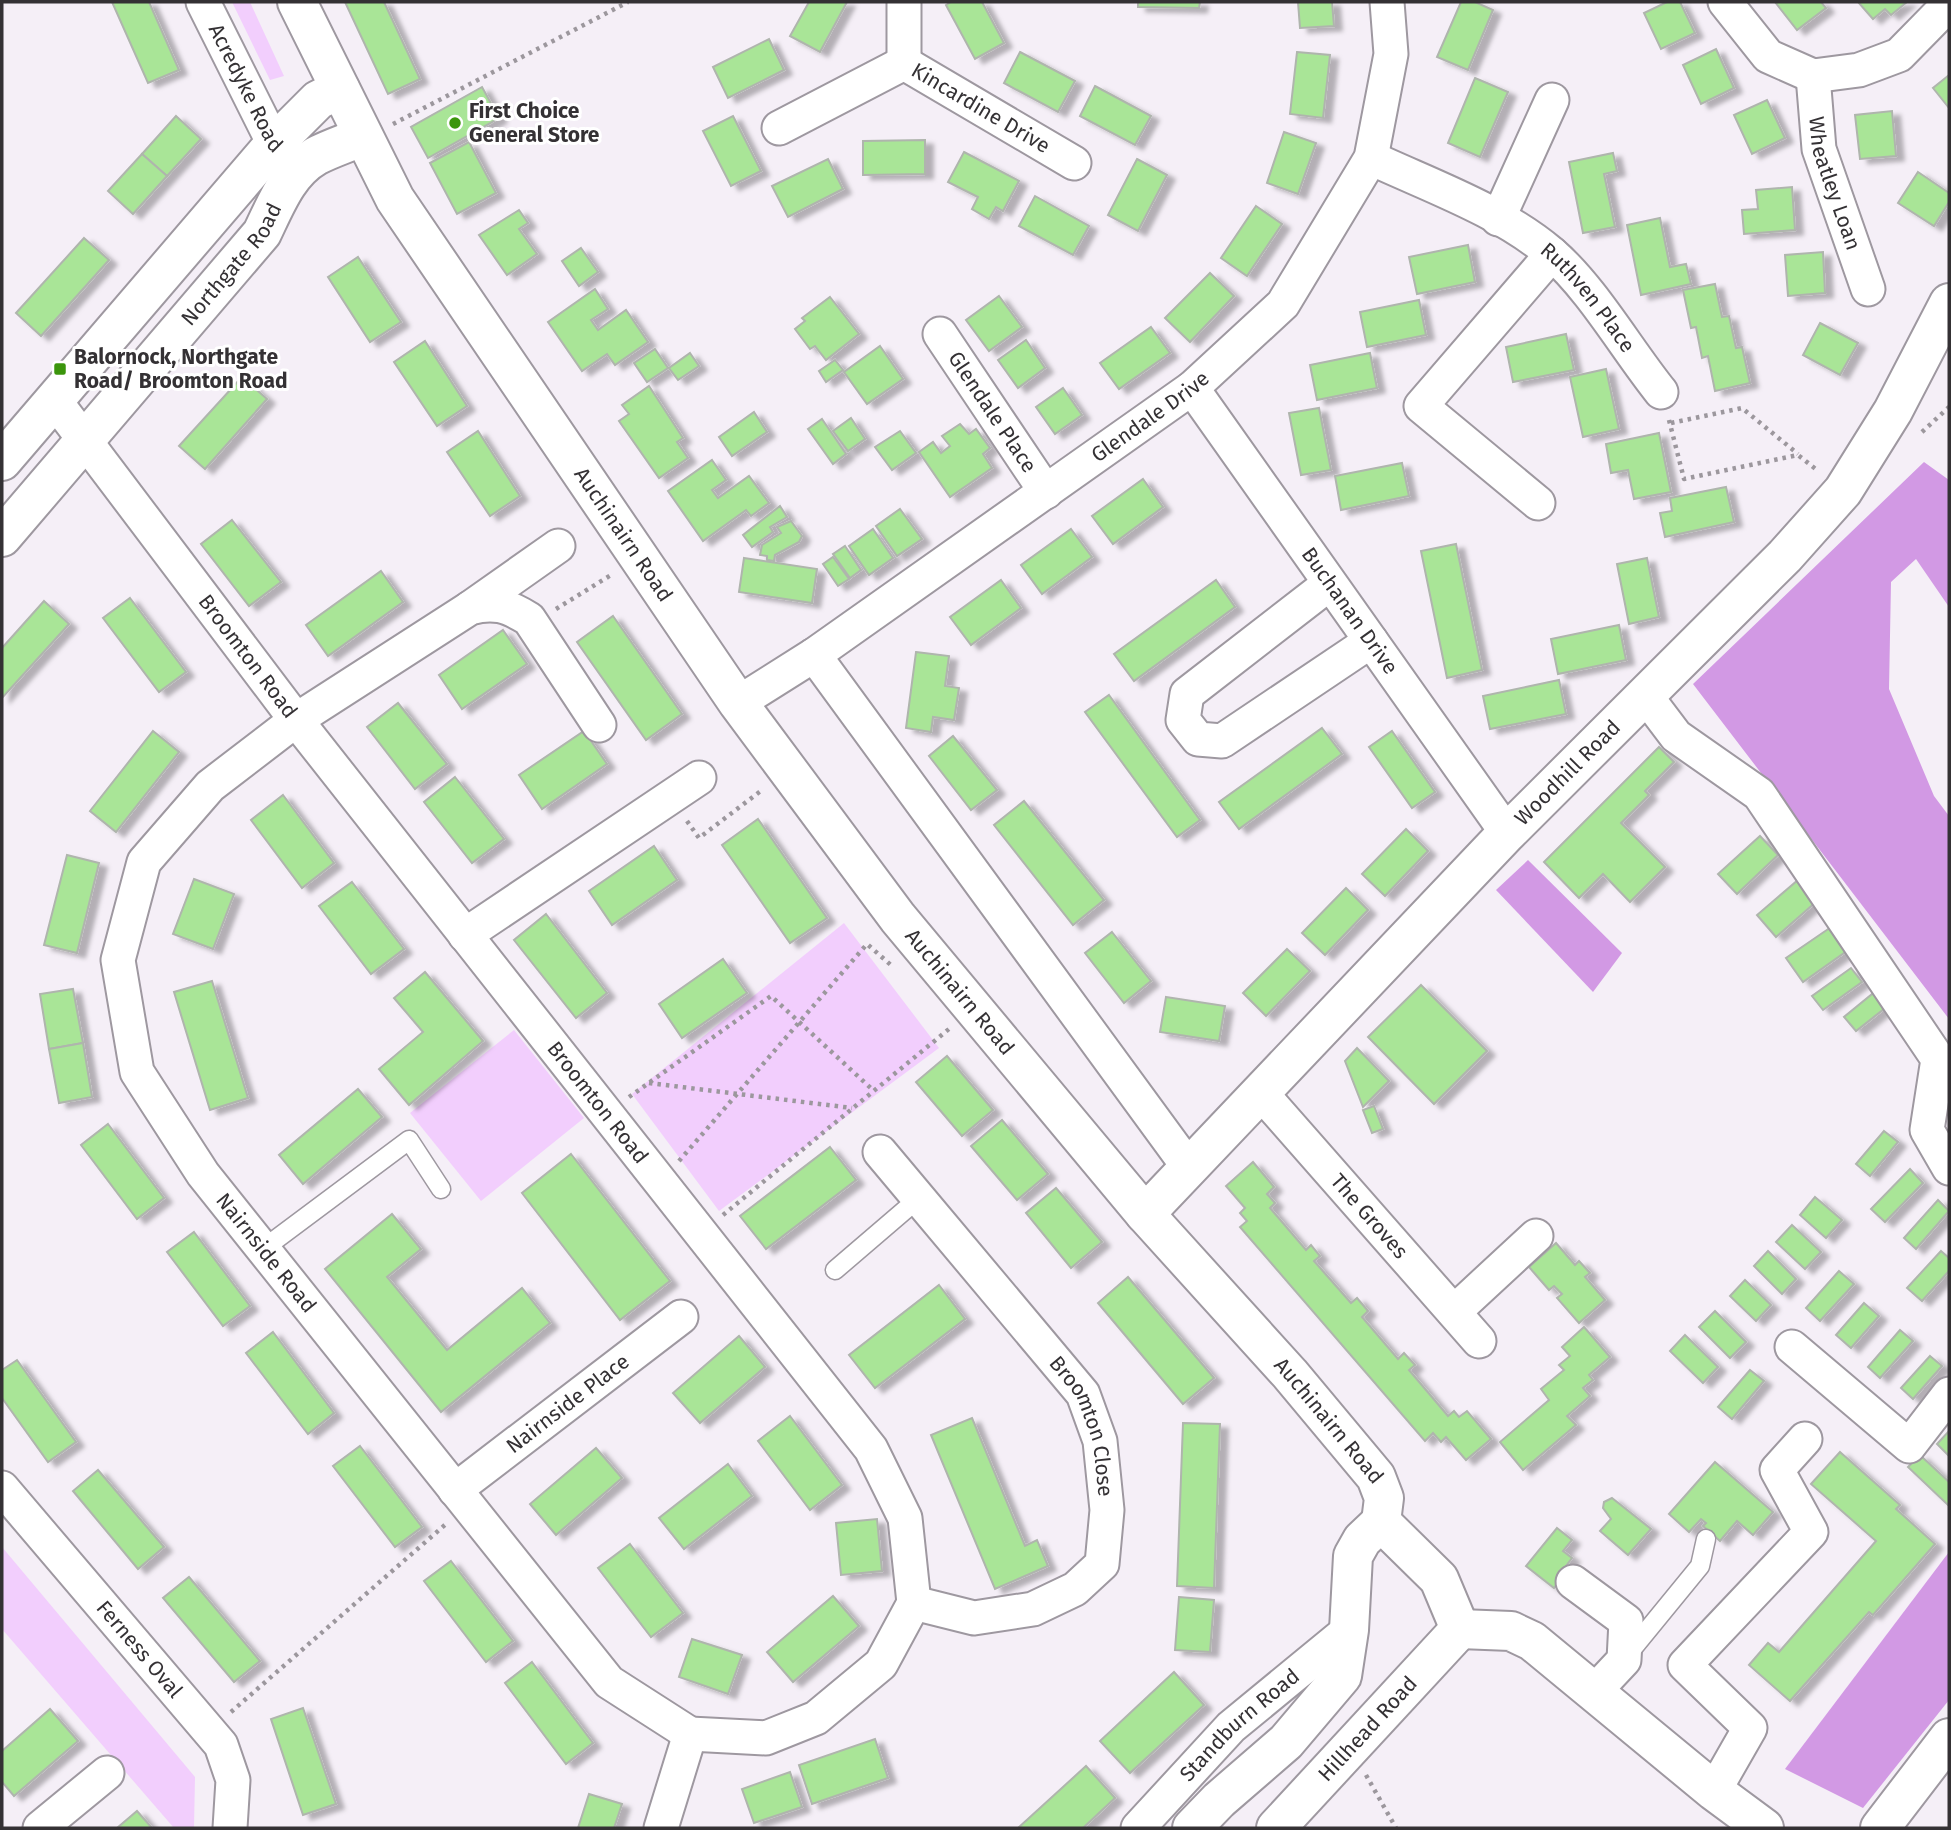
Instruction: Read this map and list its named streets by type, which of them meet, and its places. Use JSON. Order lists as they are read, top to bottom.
{
  "streets": {
    "street": [
      "Acredyke Road",
      "Kincardine Drive",
      "Wheatley Loan",
      "Northgate Road",
      "Ruthven Place",
      "Glendale Place",
      "Glendale Drive",
      "Auchinairn Road",
      "Buchanan Drive",
      "Broomton Road",
      "Woodhill Road",
      "The Groves",
      "Nairnside Road",
      "Nairnside Place",
      "Broomton Close",
      "Ferness Oval",
      "Standburn Road",
      "Hillhead Road"
    ]
  },
  "crossings": [
    ["Acredyke Road", "Northgate Road"],
    ["Northgate Road", "Auchinairn Road"],
    ["Northgate Road", "Broomton Road"],
    ["Ruthven Place", "Glendale Drive"],
    ["Glendale Place", "Glendale Drive"],
    ["Glendale Drive", "Auchinairn Road"],
    ["Glendale Drive", "Buchanan Drive"],
    ["Auchinairn Road", "Woodhill Road"],
    ["Auchinairn Road", "Standburn Road"],
    ["Buchanan Drive", "Woodhill Road"],
    ["Broomton Road", "Nairnside Road"],
    ["Broomton Road", "Broomton Close"],
    ["Woodhill Road", "The Groves"],
    ["Nairnside Road", "Nairnside Place"]
  ],
  "places": {
    "other": ["First Choice General Store"],
    "transit": ["Balornock, Northgate Road/ Broomton Road"]
  }
}
